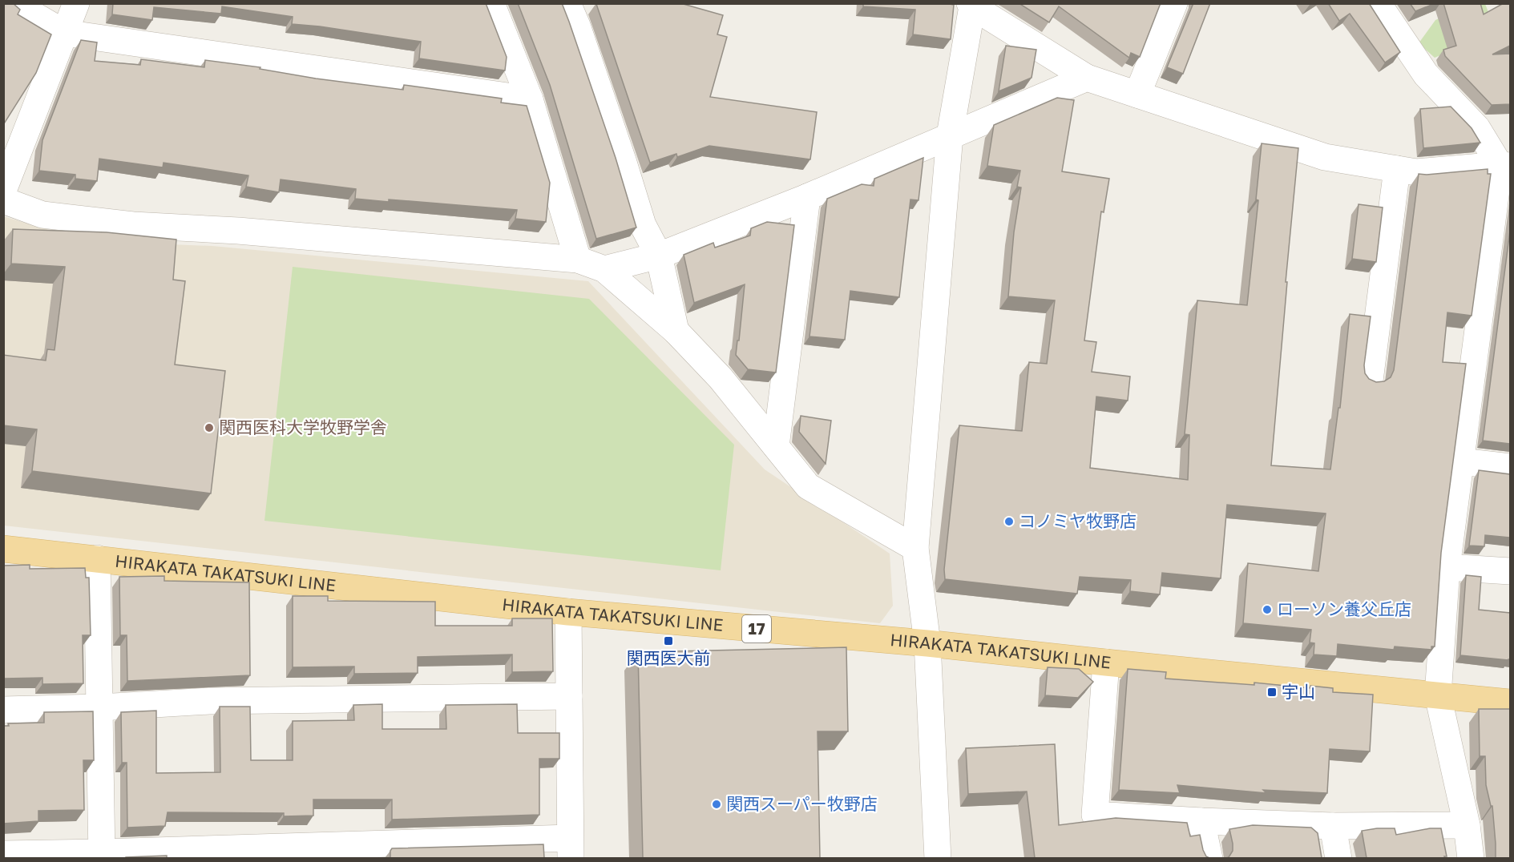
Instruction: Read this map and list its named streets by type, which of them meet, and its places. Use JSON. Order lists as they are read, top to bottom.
{
  "streets": {
    "main road": ["HIRAKATA TAKATSUKI LINE", "17"]
  },
  "places": {
    "other": [
      "関西医科大学牧野学舎",
      "コノミヤ牧野店",
      "ローソン養父丘店",
      "関西スーパー牧野店"
    ],
    "transit": ["関西医大前", "宇山"]
  }
}
